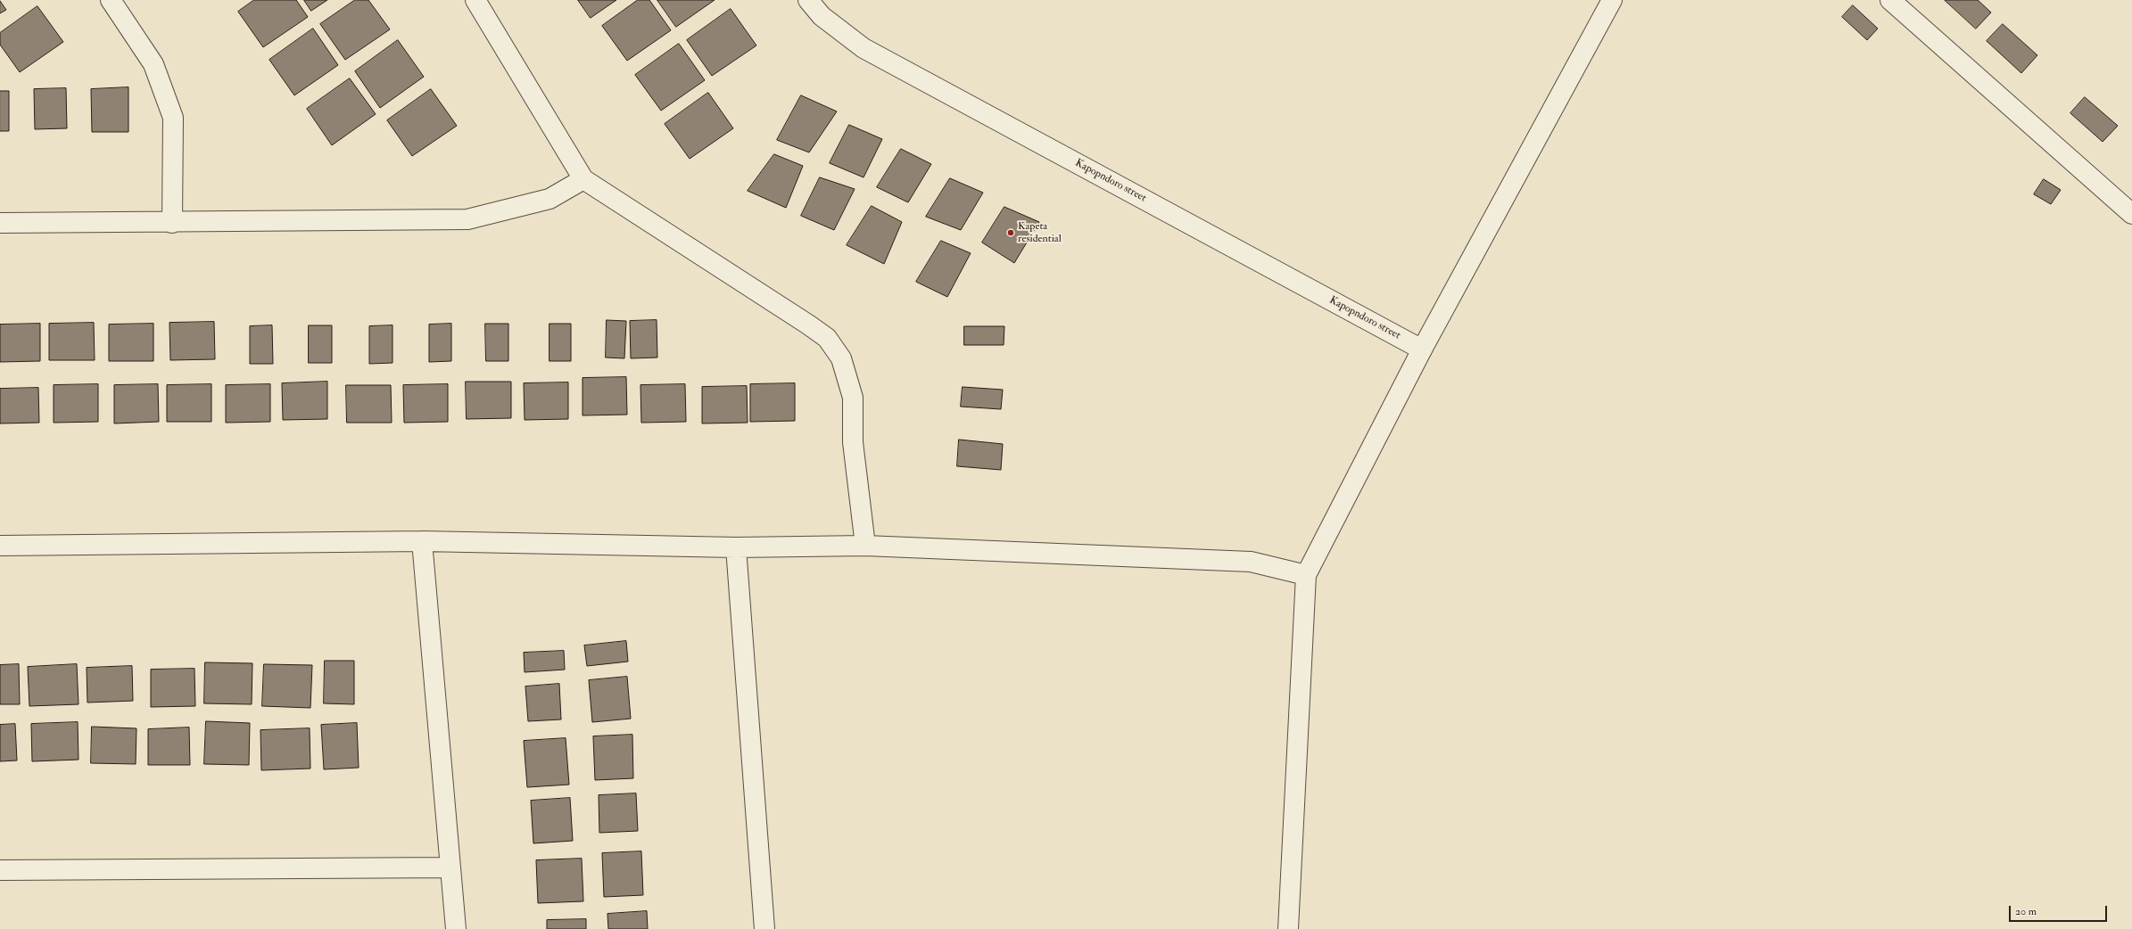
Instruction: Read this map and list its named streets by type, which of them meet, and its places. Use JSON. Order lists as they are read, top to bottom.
{
  "streets": {
    "street": ["Kapopndoro street"]
  },
  "places": ["Kapeta residential"],
  "scale_bar": "20 m"
}
